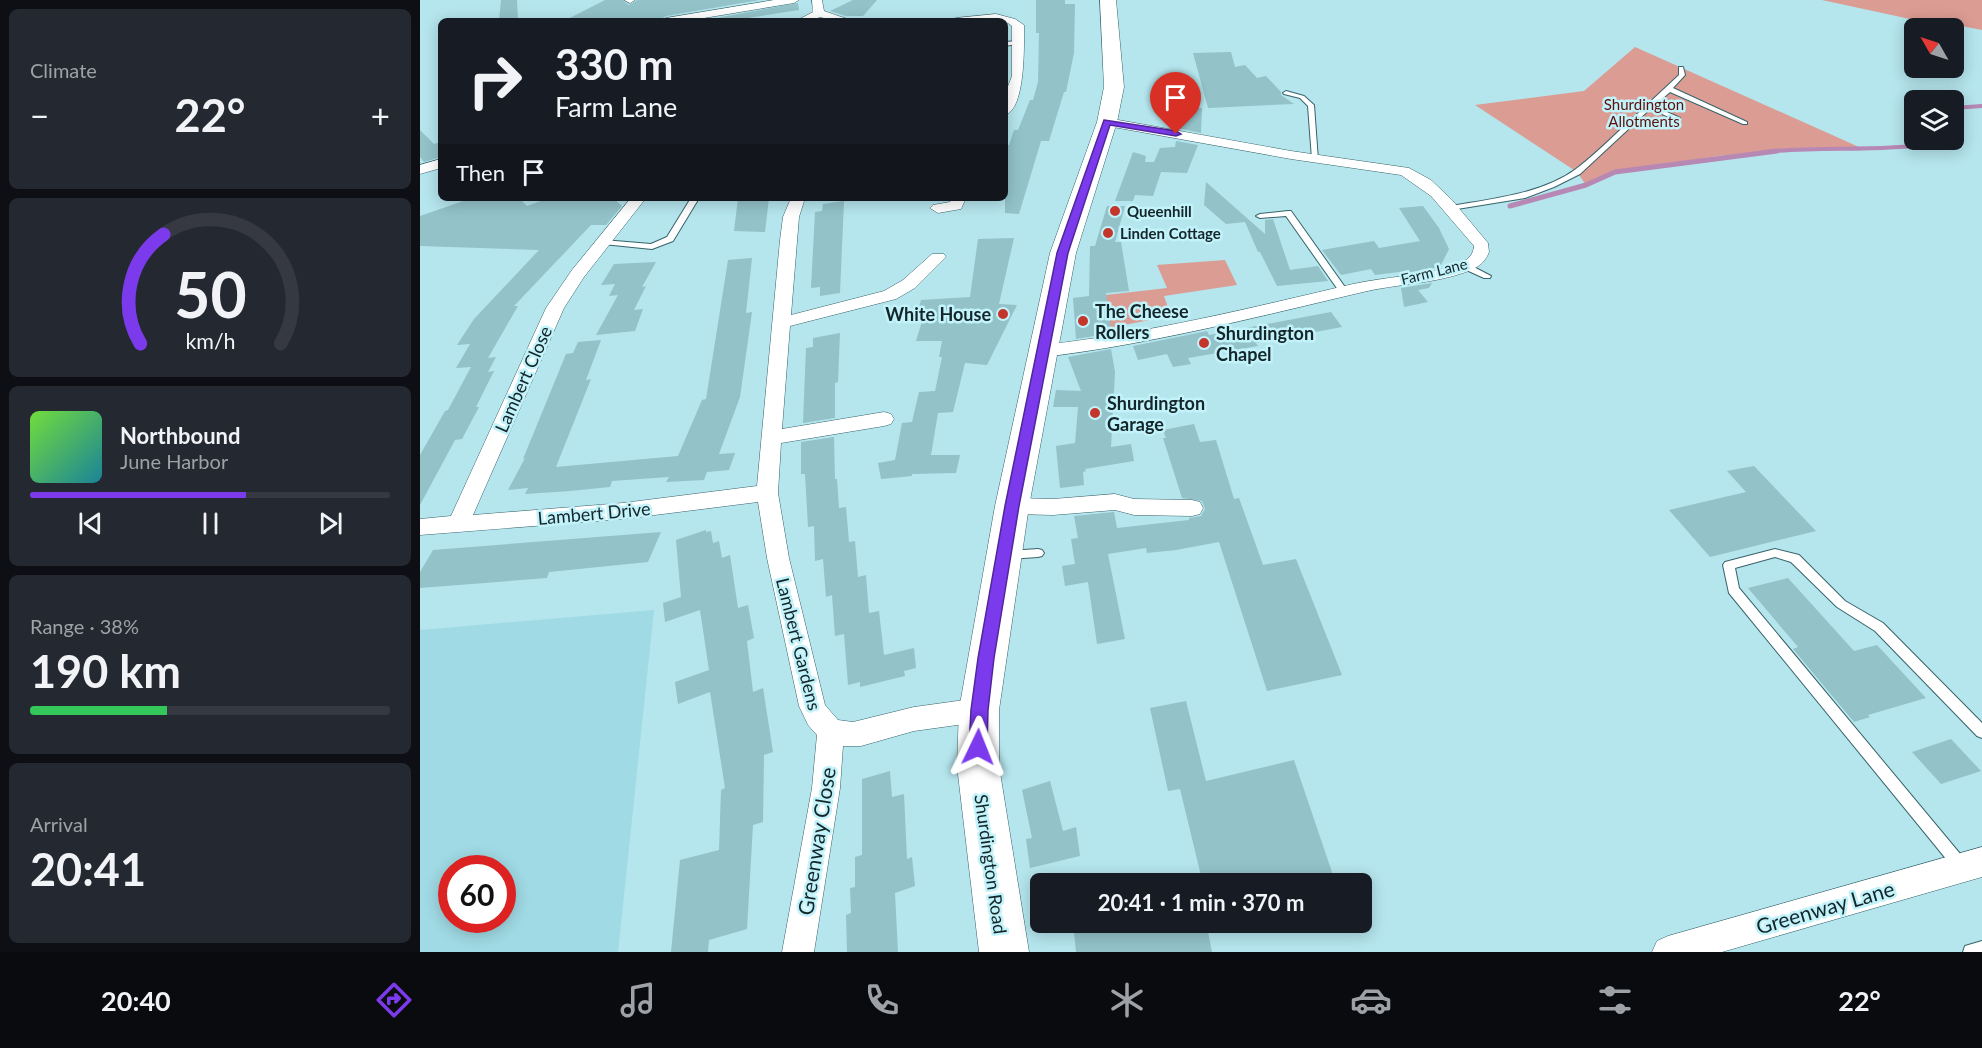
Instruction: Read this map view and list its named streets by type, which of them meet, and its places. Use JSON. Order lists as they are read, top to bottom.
{
  "streets": {
    "main road": ["Shurdington Road"],
    "street": [
      "Farm Lane",
      "Lambert Close",
      "Lambert Drive",
      "Lambert Gardens",
      "Greenway Close",
      "Greenway Lane"
    ]
  },
  "crossings": [
    ["Farm Lane", "Shurdington Road"],
    ["Lambert Close", "Lambert Drive"],
    ["Lambert Drive", "Lambert Gardens"],
    ["Lambert Gardens", "Greenway Close"],
    ["Lambert Gardens", "Shurdington Road"]
  ],
  "parks": ["Shurdington Allotments"],
  "places": [
    "Queenhill",
    "Linden Cottage",
    "White House",
    "The Cheese Rollers",
    "Shurdington Chapel",
    "Shurdington Garage"
  ],
  "north": "top left",
  "page": {
    "tile": [
      "Climate",
      ["Range · 38%", "190 km"],
      ["Arrival", "20:41"]
    ],
    "turn": ["330 m", "Farm Lane"],
    "heat": ["−", "22°", "+"],
    "then": "Then",
    "song": ["Northbound", "June Harbor"],
    "limit": "60",
    "trip": "20:41 · 1 min · 370 m",
    "tabs": ["20:40", "22°"],
    "gauge": ["50", "km/h"]
  }
}
